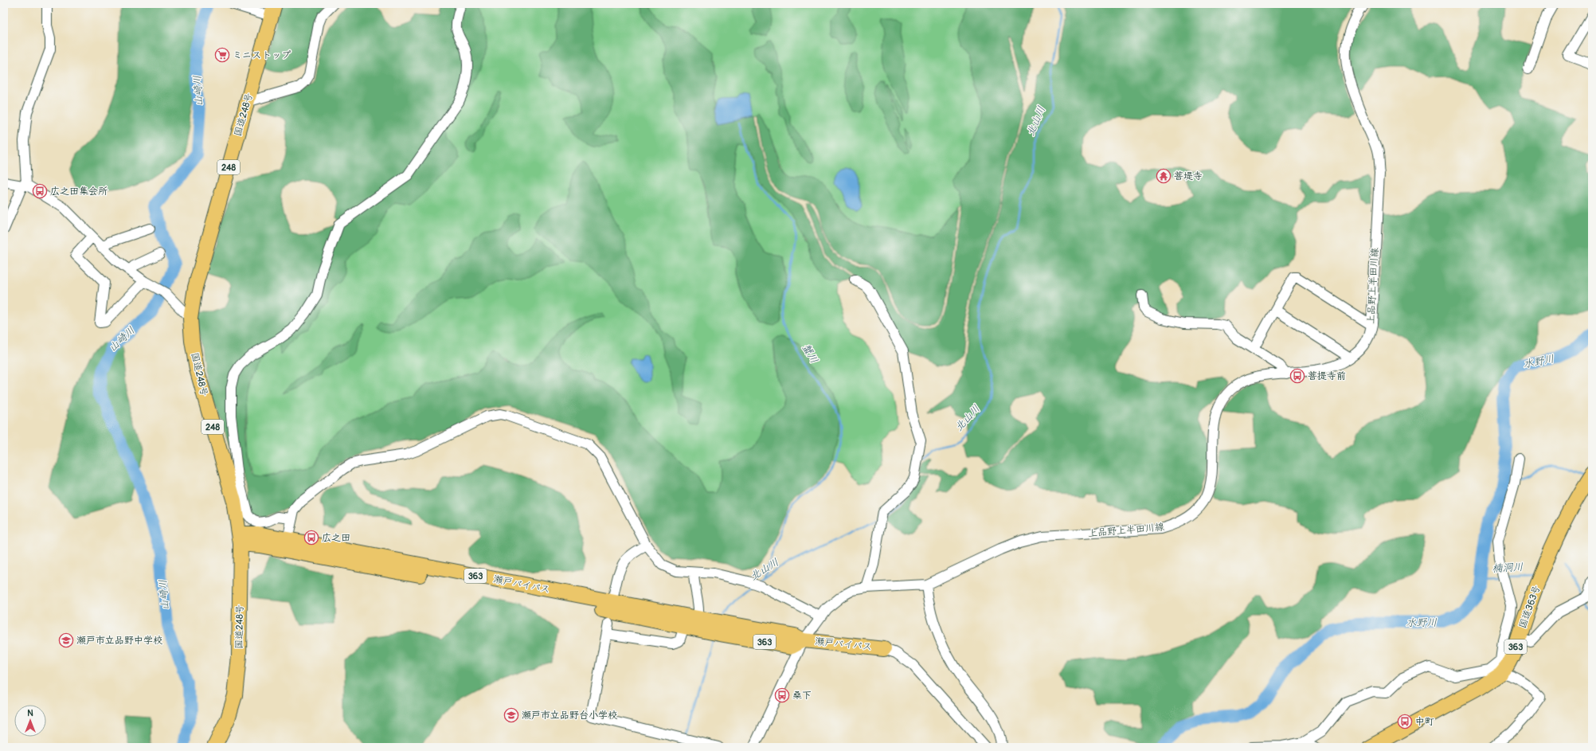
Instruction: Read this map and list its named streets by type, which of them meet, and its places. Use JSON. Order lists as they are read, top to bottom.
{
  "streets": {
    "highway": [
      "国道248号",
      "248",
      "363",
      "瀬戸バイパス",
      "国道363号"
    ],
    "street": ["上品野上半田川線"]
  },
  "crossings": [
    ["国道248号", "瀬戸バイパス"],
    ["上品野上半田川線", "瀬戸バイパス"]
  ],
  "water": [
    "山崎川",
    "北山川",
    "蟹川",
    "水野川",
    "楠洞川"
  ],
  "places": {
    "supermarket": ["ミニストップ"],
    "temple": ["菩堤寺"],
    "bus stop": [
      "広之田集会所",
      "菩提寺前",
      "広之田",
      "桑下",
      "中町"
    ],
    "school or university": ["瀬戸市立品野中学校", "瀬戸市立品野台小学校"]
  },
  "north": "top"
}
